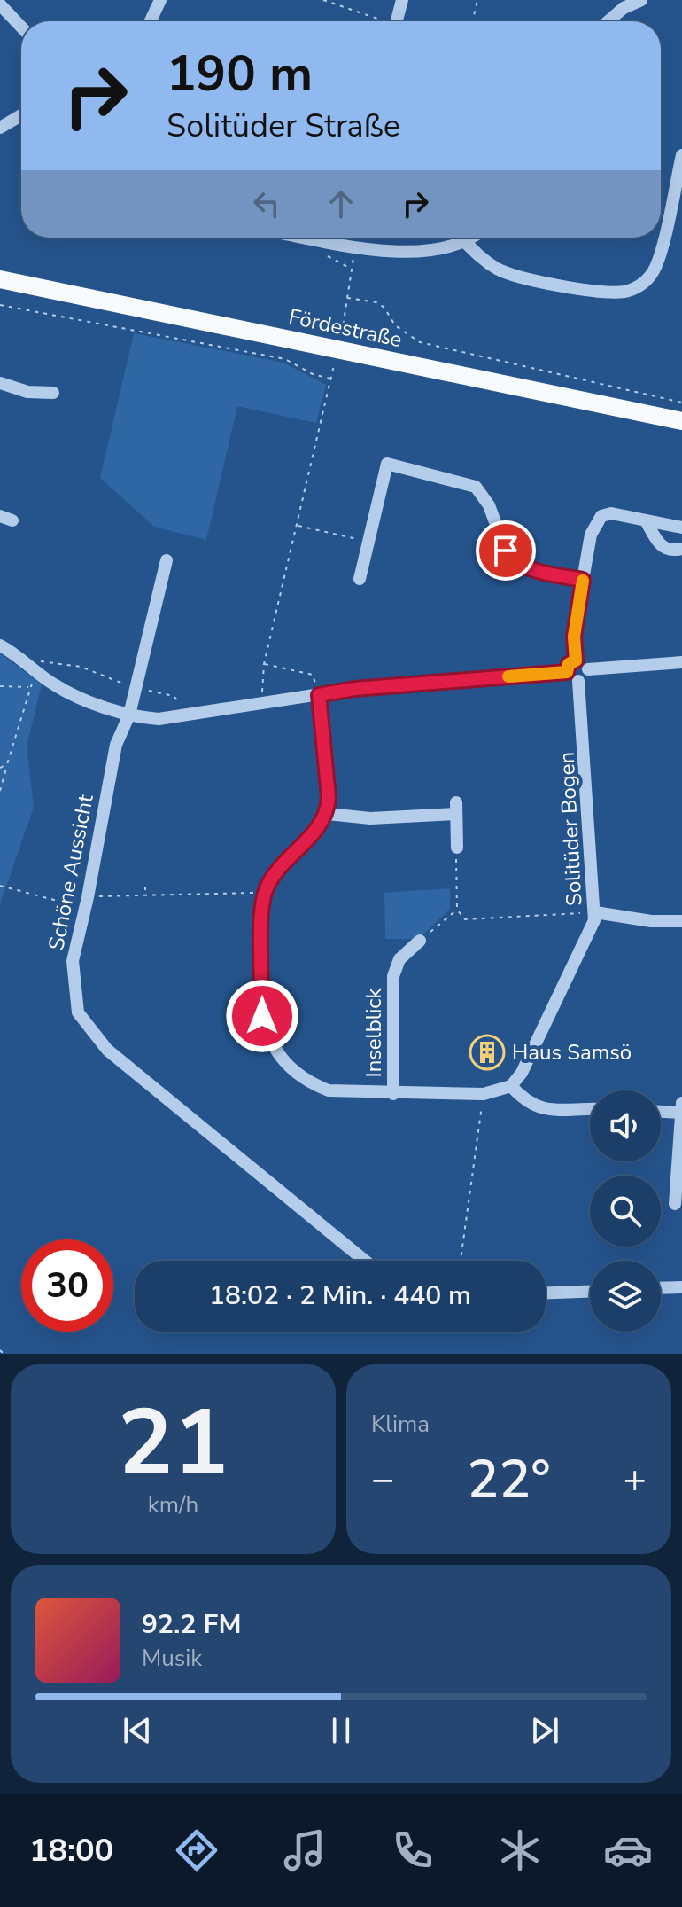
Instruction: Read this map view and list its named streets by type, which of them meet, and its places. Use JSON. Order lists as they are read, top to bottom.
{
  "streets": {
    "main road": ["Fördestraße"],
    "street": ["Solitüder Bogen", "Schöne Aussicht", "Inselblick"]
  },
  "places": {
    "building": ["Haus Samsö"]
  },
  "page": {
    "turn": ["190 m", "Solitüder Straße"],
    "limit": "30",
    "trip": "18:02 · 2 Min. · 440 m",
    "tile": [
      ["21", "km/h"],
      "Klima"
    ],
    "heat": ["−", "22°", "+"],
    "song": ["92.2 FM", "Musik"],
    "tabs": "18:00"
  }
}
